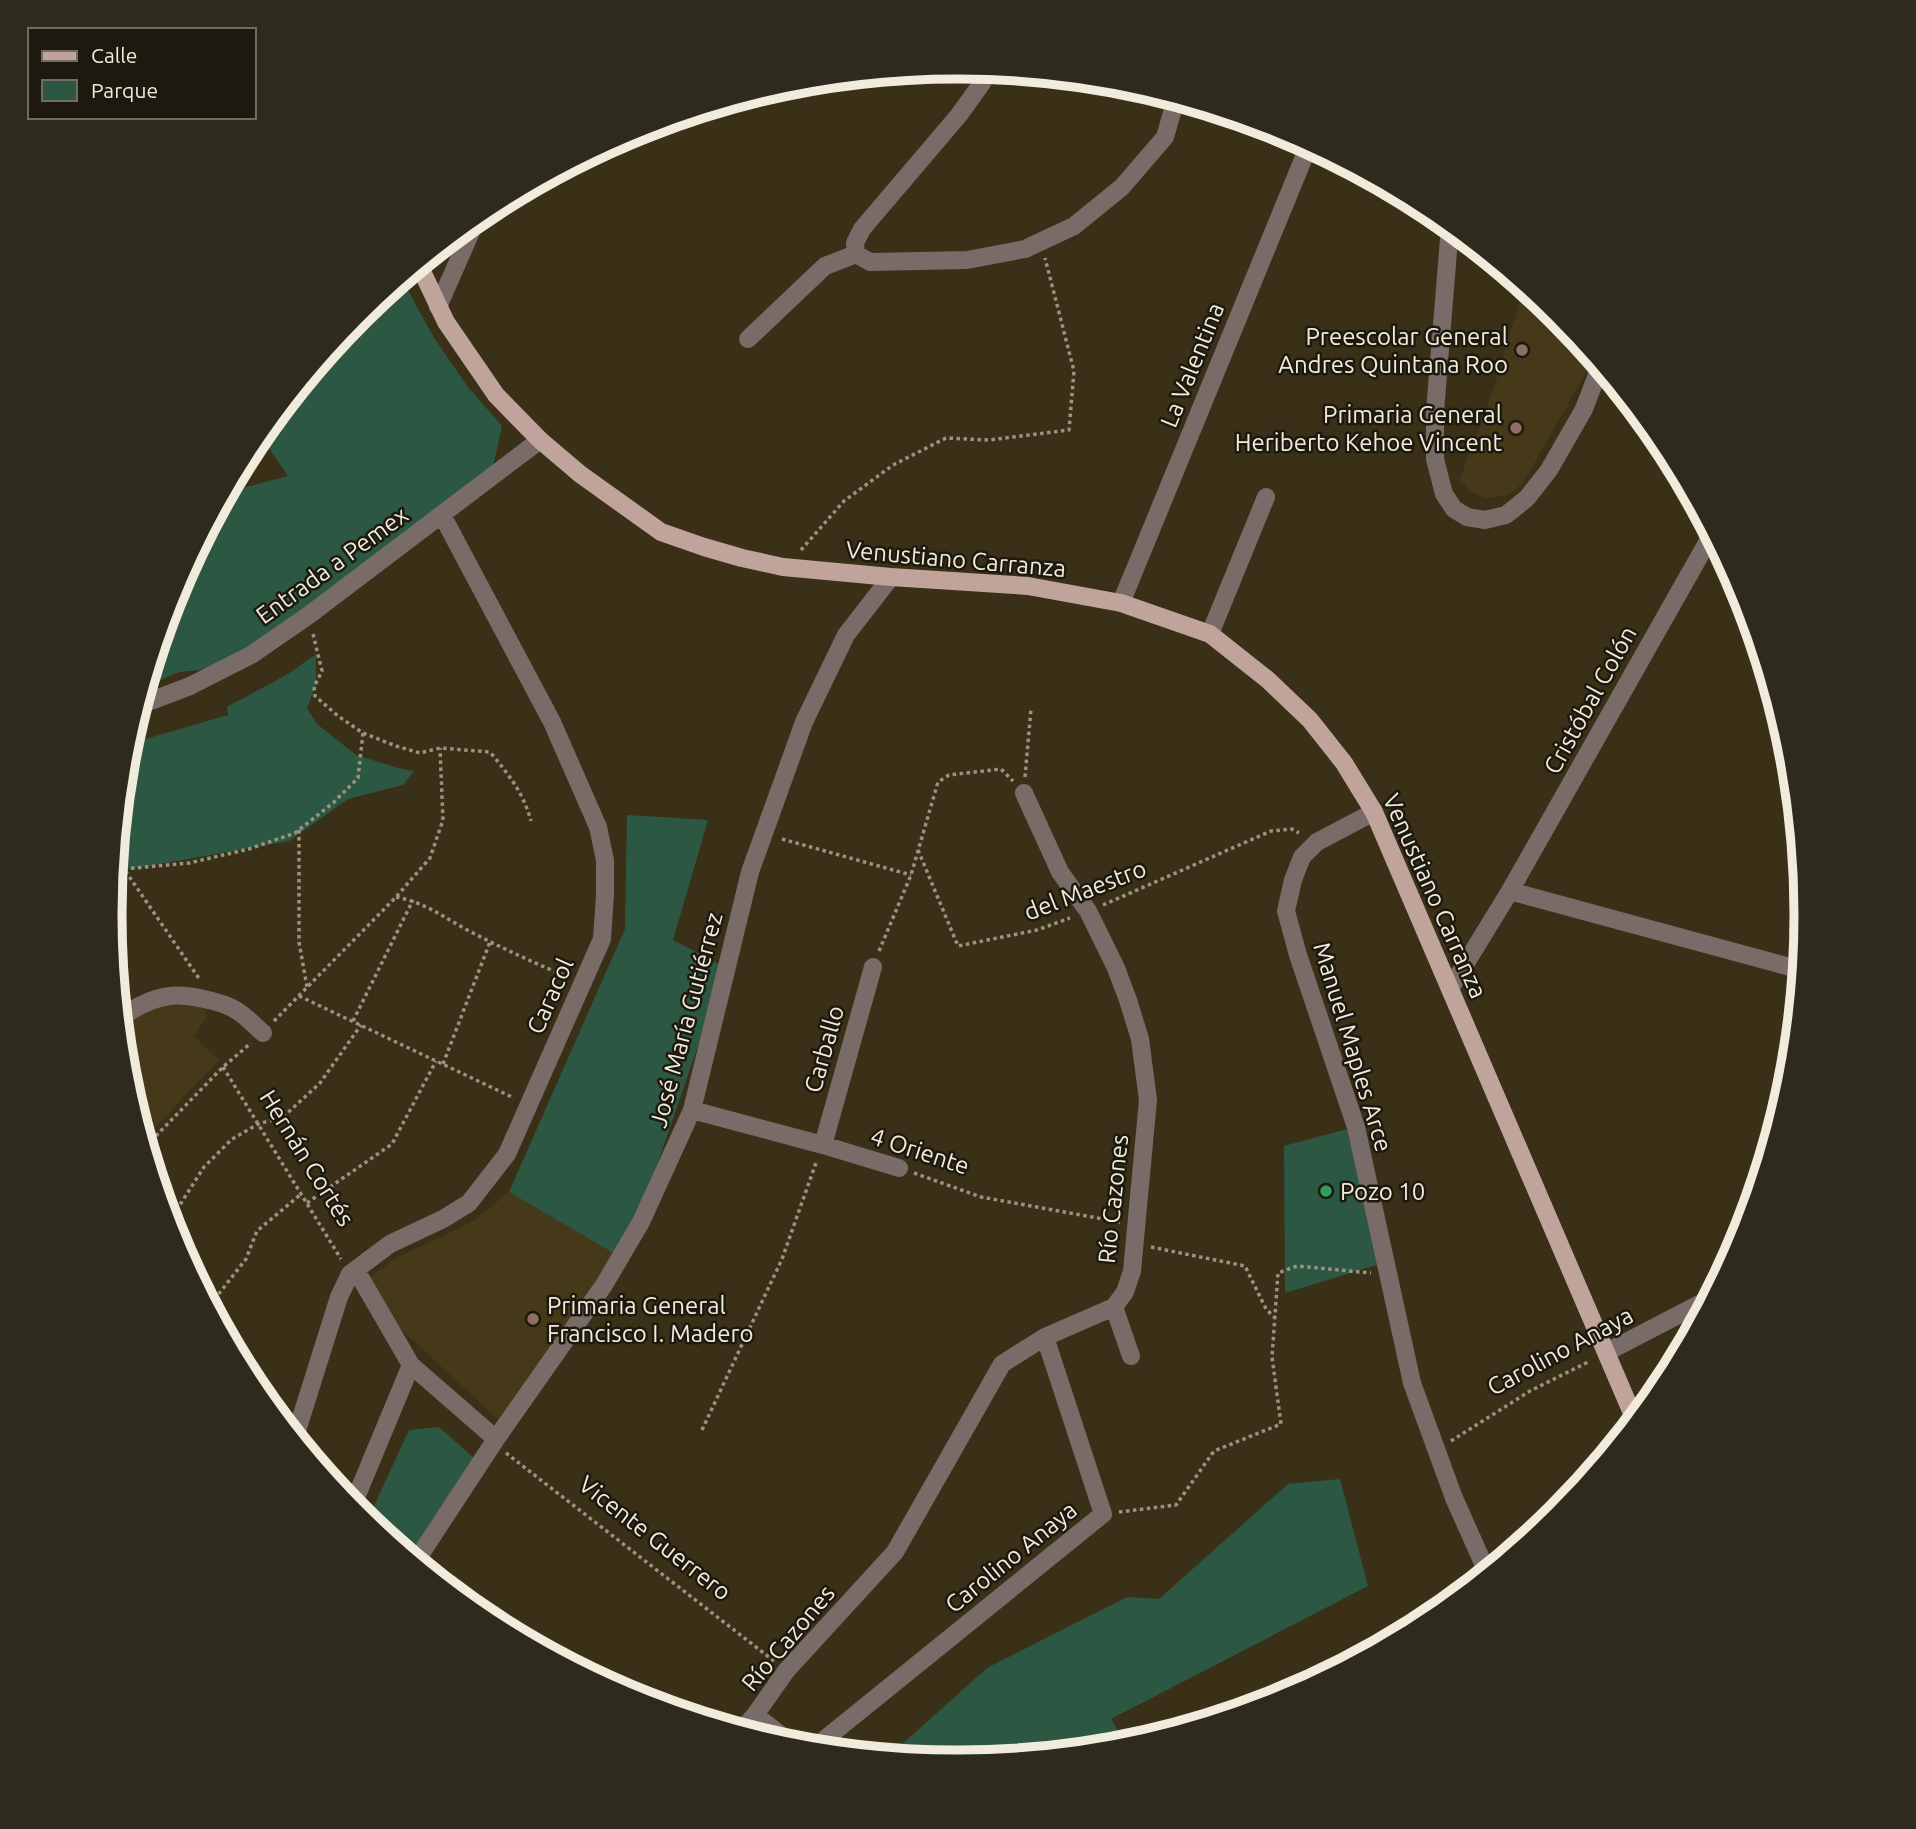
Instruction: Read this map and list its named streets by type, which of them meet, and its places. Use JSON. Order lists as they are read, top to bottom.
{
  "streets": {
    "main road": ["Venustiano Carranza"],
    "street": [
      "La Valentina",
      "Entrada a Pemex",
      "Cristóbal Colón",
      "Caracol",
      "José María Gutiérrez",
      "Manuel Maples Arce",
      "Carballo",
      "4 Oriente",
      "Río Cazones",
      "Carolino Anaya"
    ],
    "path": ["del Maestro", "Hernán Cortés", "Vicente Guerrero"]
  },
  "crossings": [
    ["La Valentina", "Venustiano Carranza"],
    ["Venustiano Carranza", "Entrada a Pemex"],
    ["Venustiano Carranza", "Cristóbal Colón"],
    ["Venustiano Carranza", "José María Gutiérrez"],
    ["Venustiano Carranza", "Manuel Maples Arce"],
    ["Venustiano Carranza", "Carolino Anaya"],
    ["Entrada a Pemex", "Caracol"],
    ["del Maestro", "Manuel Maples Arce"],
    ["del Maestro", "Río Cazones"],
    ["Caracol", "Hernán Cortés"],
    ["José María Gutiérrez", "4 Oriente"],
    ["José María Gutiérrez", "Vicente Guerrero"],
    ["Manuel Maples Arce", "Carolino Anaya"],
    ["Carballo", "4 Oriente"],
    ["4 Oriente", "Río Cazones"],
    ["Río Cazones", "Vicente Guerrero"]
  ],
  "places": [
    "Preescolar General Andres Quintana Roo",
    "Primaria General Heriberto Kehoe Vincent",
    "Pozo 10",
    "Primaria General Francisco I. Madero"
  ],
  "legend": ["Calle", "Parque"]
}
